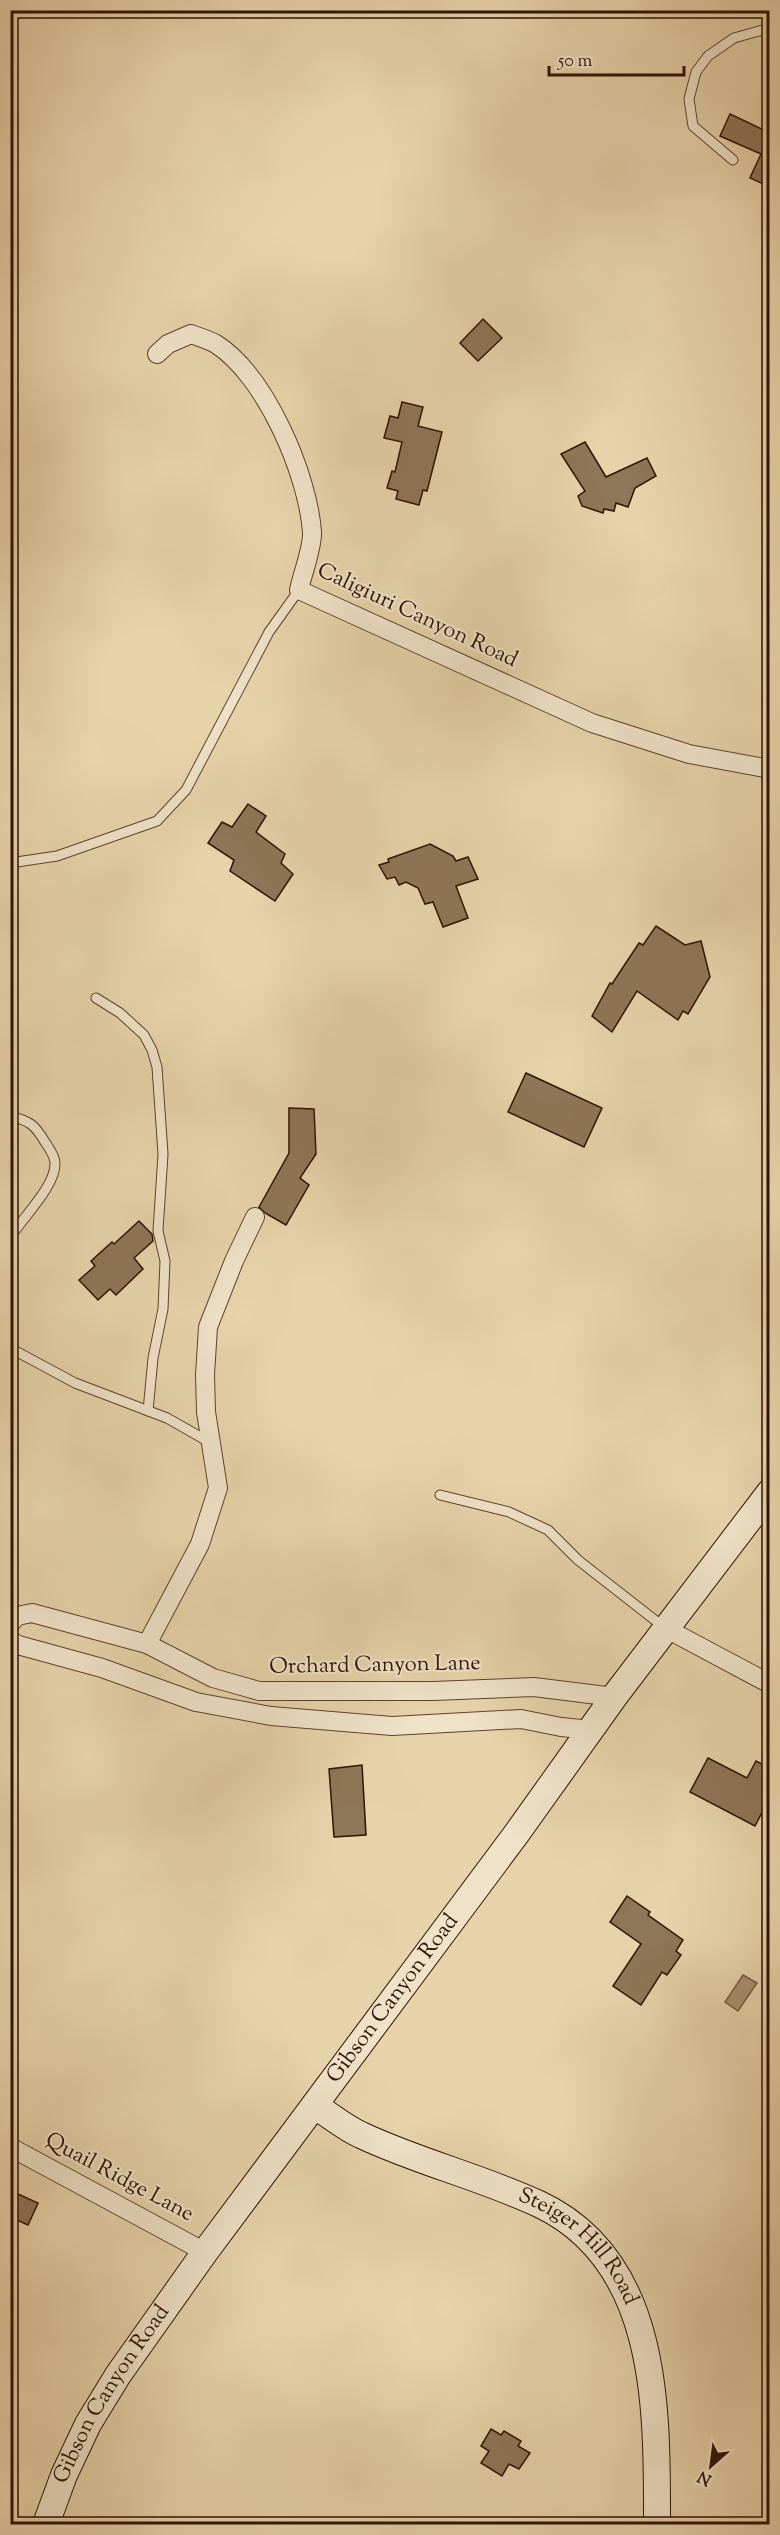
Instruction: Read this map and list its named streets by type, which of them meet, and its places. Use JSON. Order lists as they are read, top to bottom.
{
  "streets": {
    "main road": ["Gibson Canyon Road", "Steiger Hill Road"],
    "street": ["Caligiuri Canyon Road", "Orchard Canyon Lane", "Quail Ridge Lane"]
  },
  "crossings": [
    ["Orchard Canyon Lane", "Gibson Canyon Road"],
    ["Gibson Canyon Road", "Quail Ridge Lane"],
    ["Gibson Canyon Road", "Steiger Hill Road"]
  ],
  "scale_bar": "50 m",
  "north": "bottom left"
}
